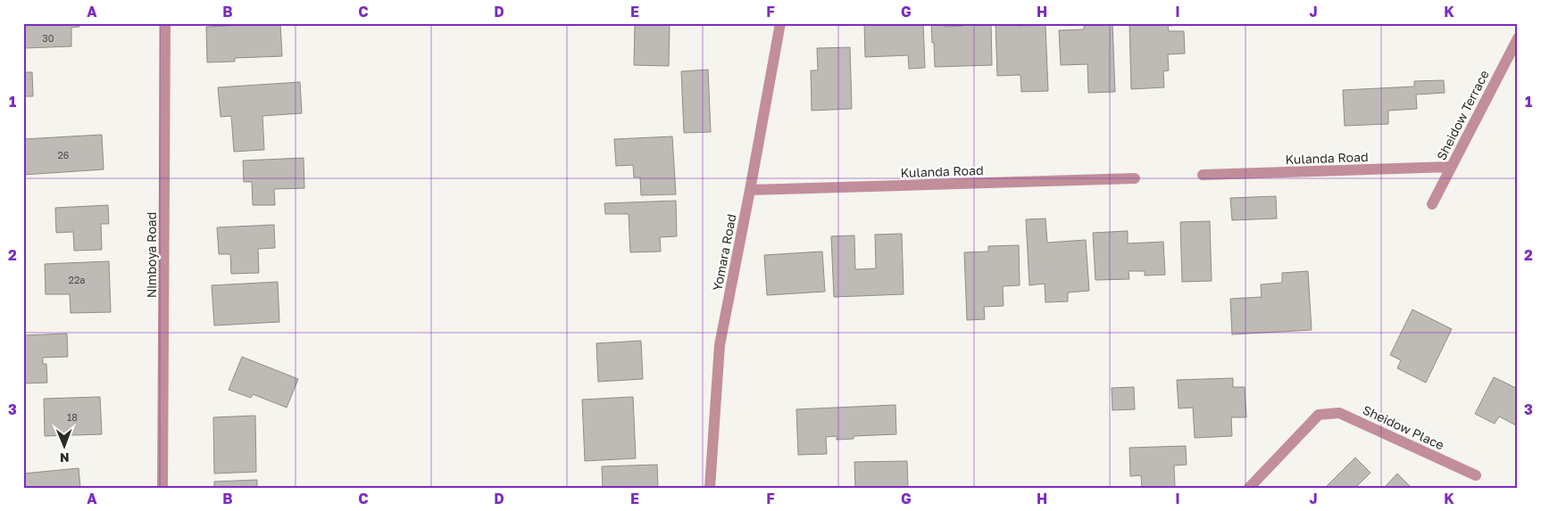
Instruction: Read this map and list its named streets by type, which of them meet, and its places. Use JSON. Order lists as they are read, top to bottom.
{
  "streets": {
    "street": [
      "Sheidow Terrace",
      "Kulanda Road",
      "Yomara Road",
      "Nimboya Road",
      "Sheidow Place"
    ]
  },
  "crossings": [
    ["Sheidow Terrace", "Kulanda Road"],
    ["Kulanda Road", "Yomara Road"]
  ],
  "house_numbers": [
    "30",
    "26",
    "22a",
    "18"
  ],
  "north": "bottom",
  "grid": {
    "columns": [
      "A",
      "B",
      "C",
      "D",
      "E",
      "F",
      "G",
      "H",
      "I",
      "J",
      "K"
    ],
    "rows": ["1", "2", "3"]
  }
}
